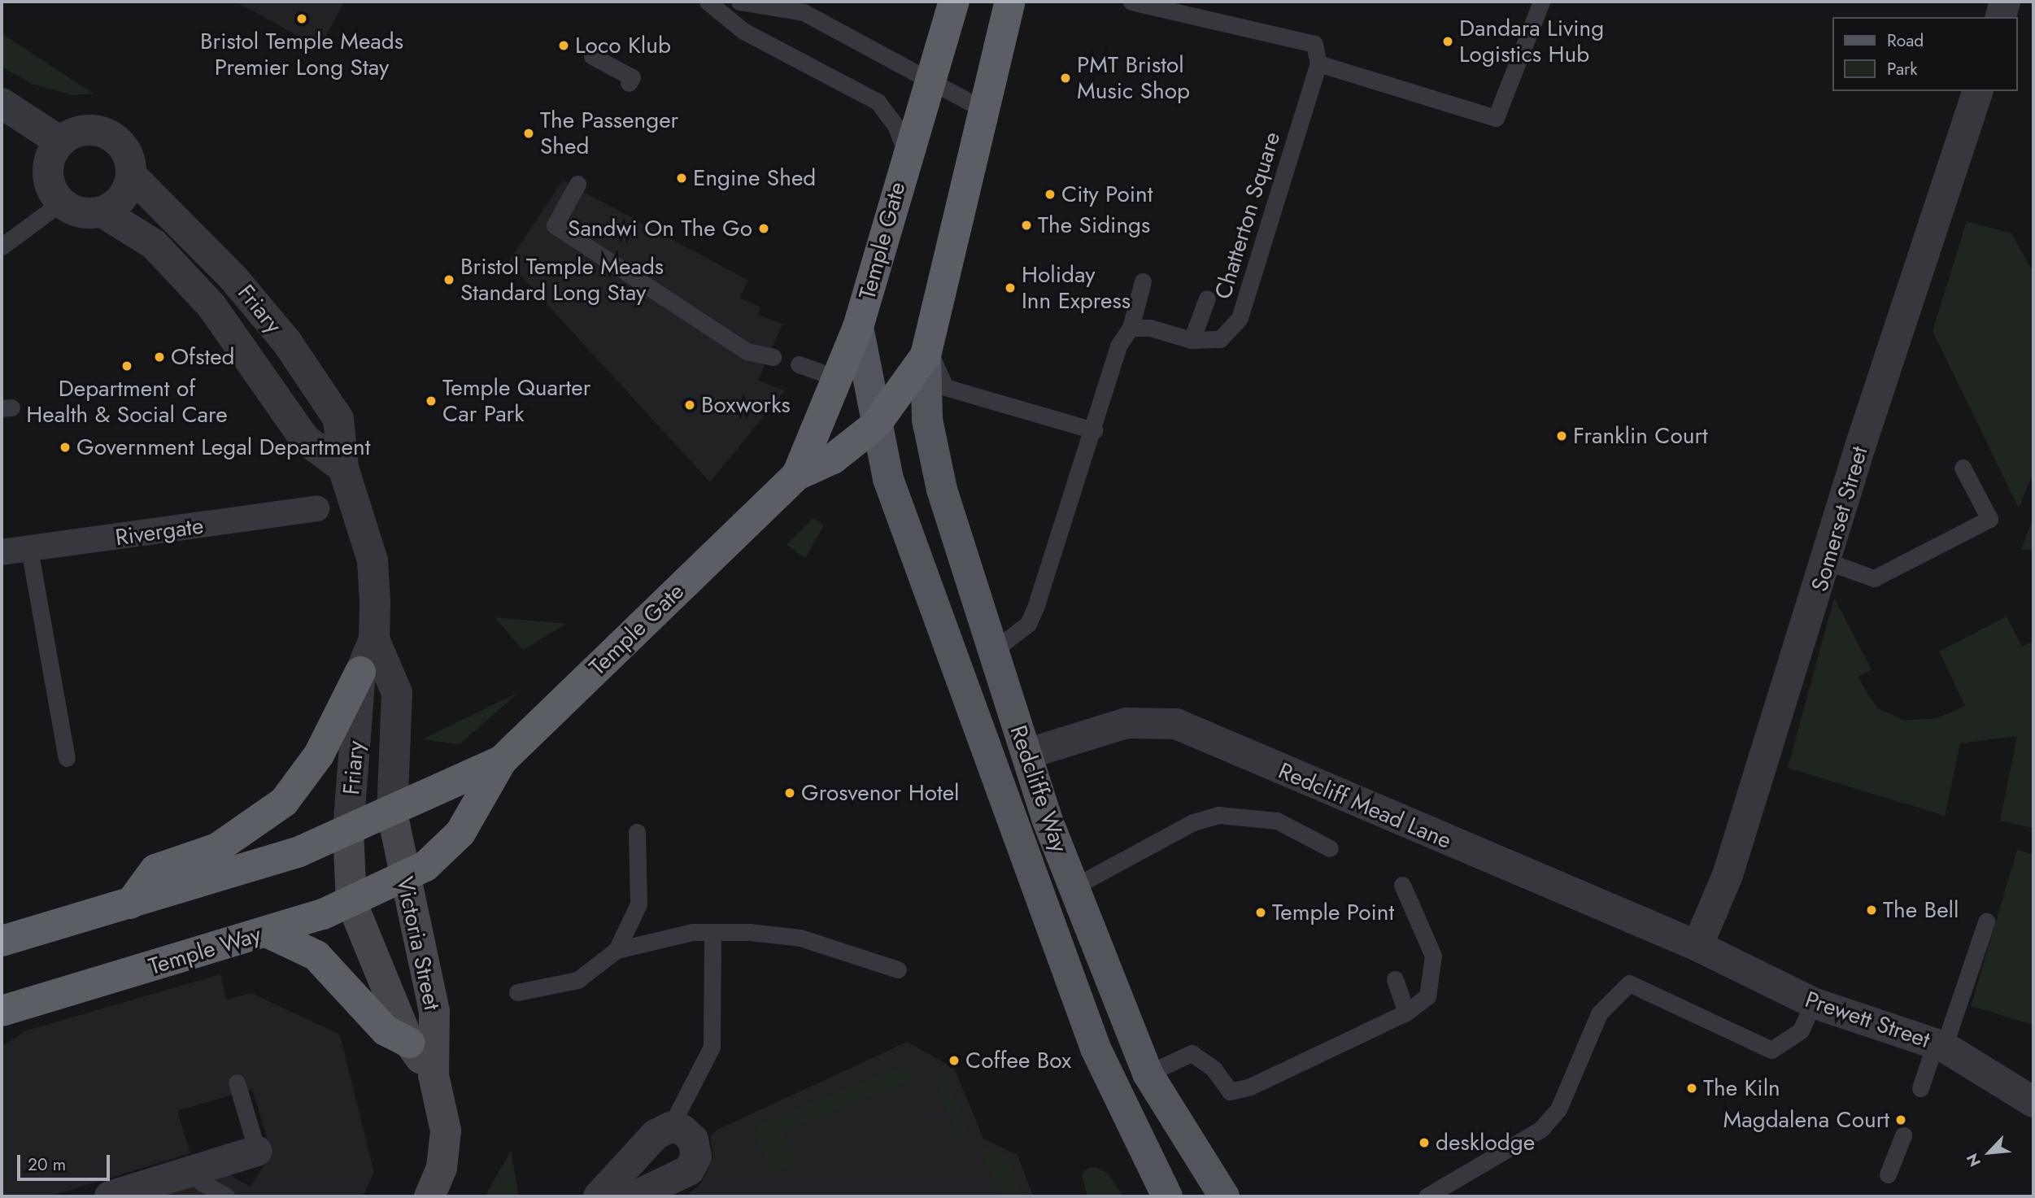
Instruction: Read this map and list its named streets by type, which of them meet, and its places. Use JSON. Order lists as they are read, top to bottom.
{
  "streets": {
    "highway": ["Temple Gate", "Temple Way"],
    "main road": ["Redcliffe Way", "Victoria Street"],
    "street": [
      "Friary",
      "Somerset Street",
      "Rivergate",
      "Redcliff Mead Lane",
      "Prewett Street"
    ],
    "lane": ["Chatterton Square"]
  },
  "crossings": [
    ["Temple Gate", "Friary"],
    ["Temple Gate", "Redcliffe Way"],
    ["Temple Gate", "Victoria Street"],
    ["Temple Gate", "Temple Way"],
    ["Friary", "Victoria Street"],
    ["Somerset Street", "Redcliff Mead Lane"],
    ["Somerset Street", "Prewett Street"],
    ["Redcliffe Way", "Redcliff Mead Lane"],
    ["Redcliff Mead Lane", "Prewett Street"],
    ["Victoria Street", "Temple Way"]
  ],
  "places": [
    "Bristol Temple Meads Premier Long Stay",
    "Dandara Living Logistics Hub",
    "Loco Klub",
    "PMT Bristol Music Shop",
    "The Passenger Shed",
    "Engine Shed",
    "City Point",
    "The Sidings",
    "Sandwi On The Go",
    "Bristol Temple Meads Standard Long Stay",
    "Holiday Inn Express",
    "Ofsted",
    "Department of Health & Social Care",
    "Temple Quarter Car Park",
    "Boxworks",
    "Franklin Court",
    "Government Legal Department",
    "Grosvenor Hotel",
    "The Bell",
    "Temple Point",
    "Coffee Box",
    "The Kiln",
    "Magdalena Court",
    "desklodge"
  ],
  "legend": ["Road", "Park"],
  "scale_bar": "20 m",
  "north": "bottom left"
}
